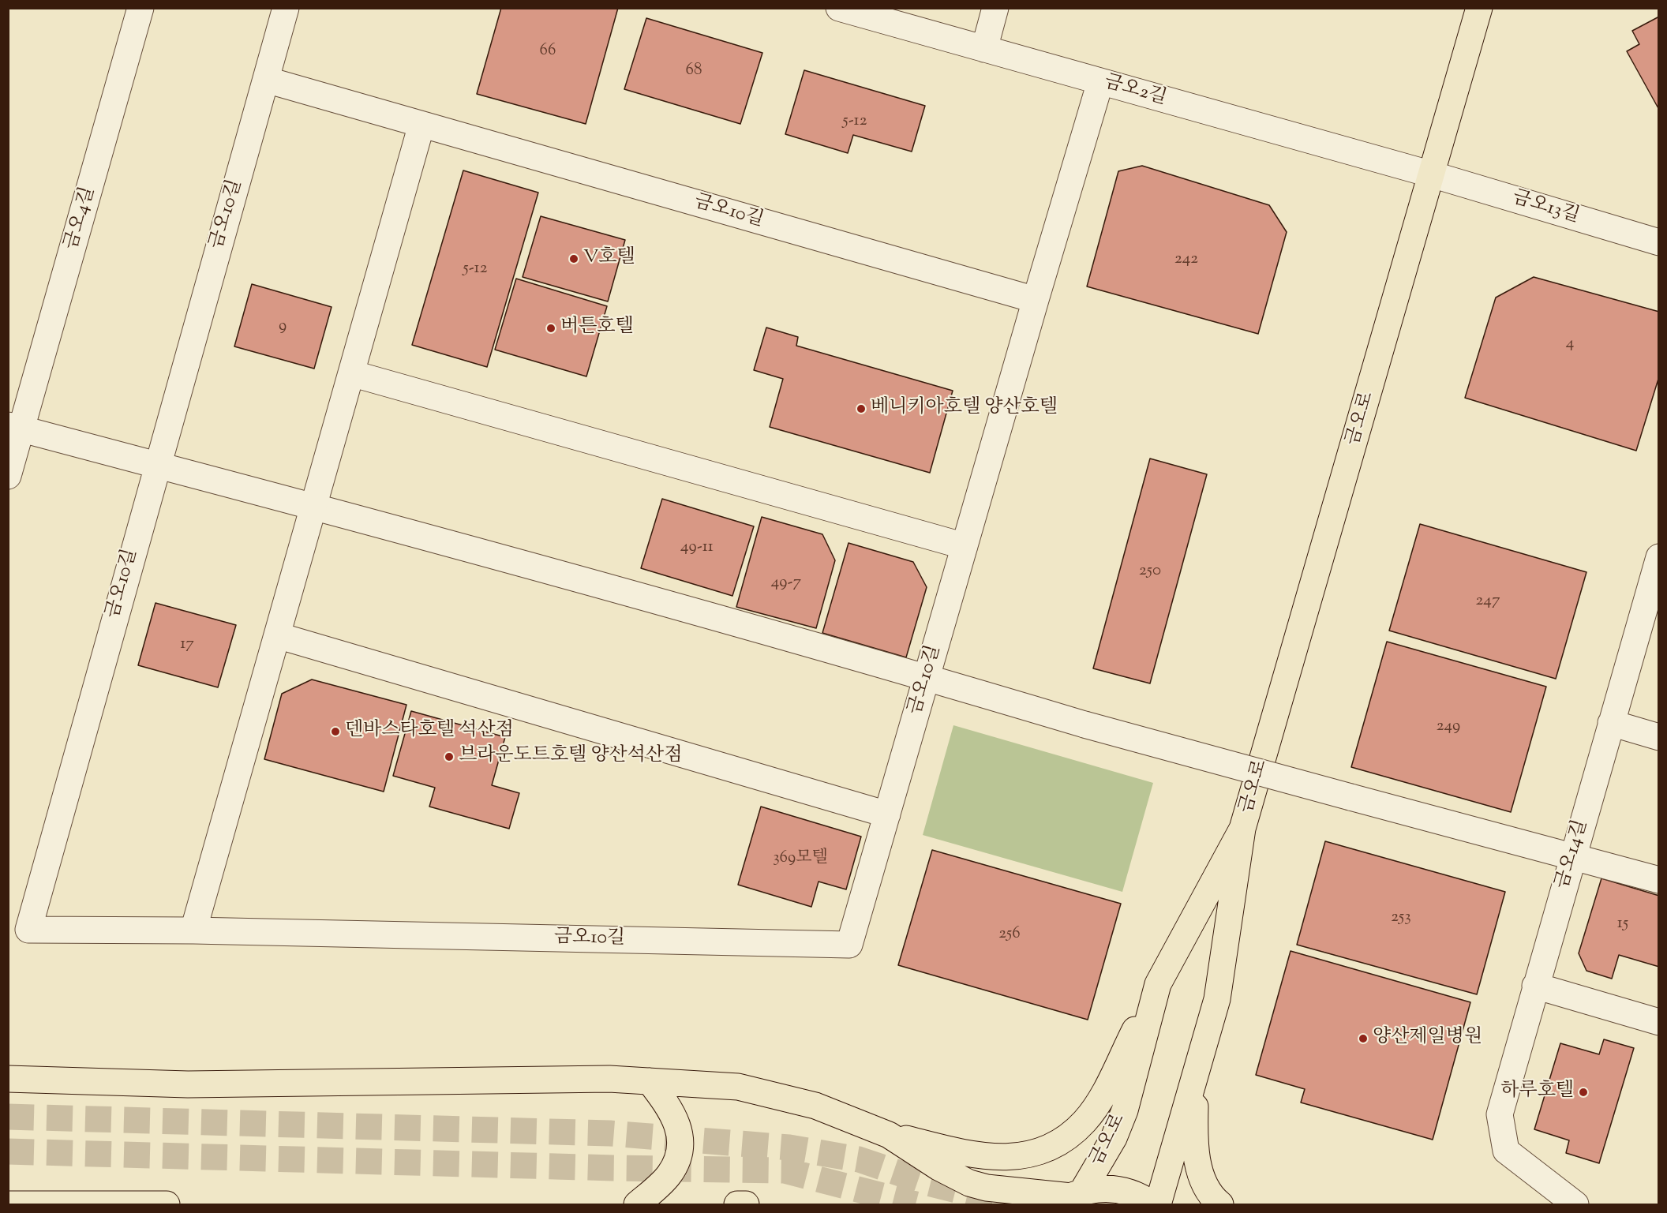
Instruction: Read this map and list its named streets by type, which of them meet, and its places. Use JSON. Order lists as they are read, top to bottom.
{
  "streets": {
    "main road": ["금오로"],
    "street": [
      "금오2길",
      "금오13길",
      "금오10길",
      "금오4길",
      "금오14길"
    ]
  },
  "crossings": [
    ["금오2길", "금오13길"],
    ["금오2길", "금오10길"],
    ["금오2길", "금오로"],
    ["금오13길", "금오로"]
  ],
  "places": [
    "V호텔",
    "버튼호텔",
    "베니키아호텔 양산호텔",
    "덴바스타호텔 석산점",
    "브라운도트호텔 양산석산점",
    "양산제일병원",
    "하루호텔"
  ],
  "house_numbers": [
    "66",
    "68",
    "5-12",
    "242",
    "5-12",
    "9",
    "4",
    "49-11",
    "250",
    "49-7",
    "247",
    "17",
    "249",
    "369모텔",
    "253",
    "15",
    "256"
  ]
}
